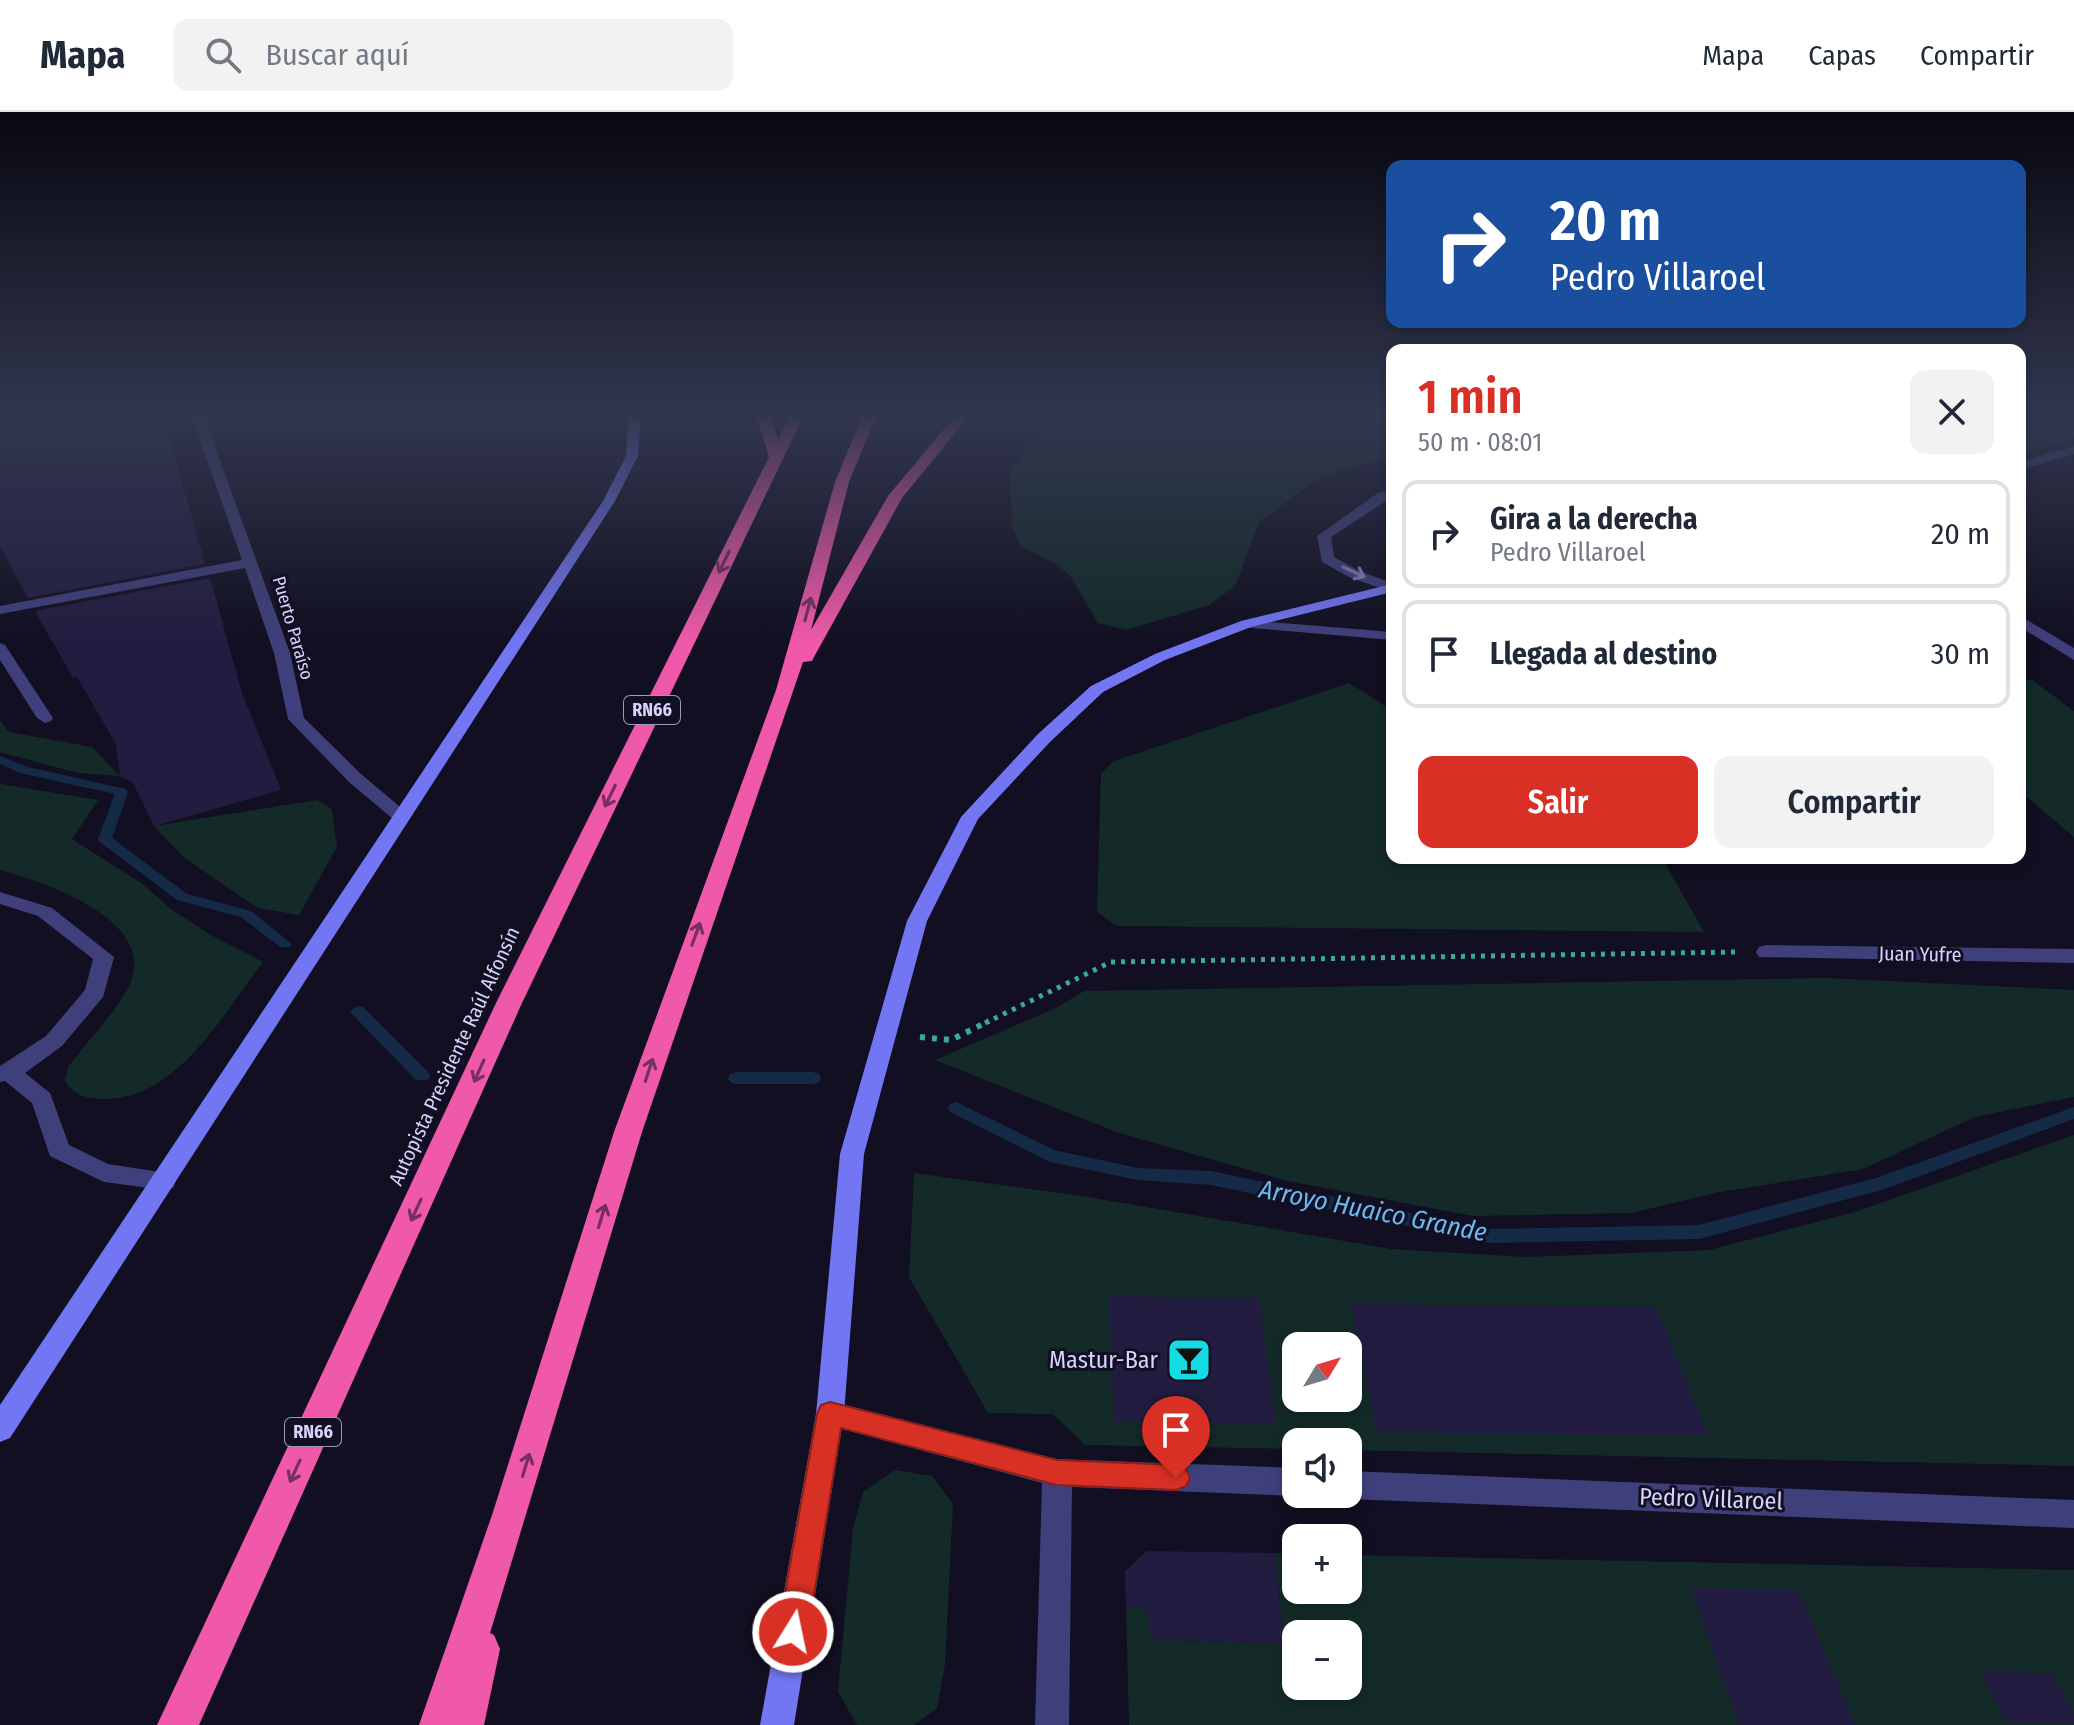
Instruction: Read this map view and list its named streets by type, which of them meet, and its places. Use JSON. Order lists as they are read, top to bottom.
{
  "streets": {
    "highway": ["RN66", "Autopista Presidente Raúl Alfonsín"],
    "street": ["Puerto Paraíso", "Juan Yufre", "Pedro Villaroel"]
  },
  "water": ["Arroyo Huaico Grande"],
  "places": {
    "bar": ["Mastur-Bar"]
  },
  "north": "top right",
  "page": {
    "header": "Mapa",
    "search": "Buscar aquí",
    "nav": ["Mapa", "Capas", "Compartir"],
    "turn": ["20 m", "Pedro Villaroel"],
    "heading": ["1 min", "50 m · 08:01"],
    "list": [
      {
        "name": "Gira a la derecha",
        "note": "Pedro Villaroel",
        "value": "20 m"
      },
      {
        "name": "Llegada al destino",
        "value": "30 m"
      }
    ],
    "buttons": ["Salir", "Compartir"],
    "map_buttons": ["+", "−"]
  }
}
